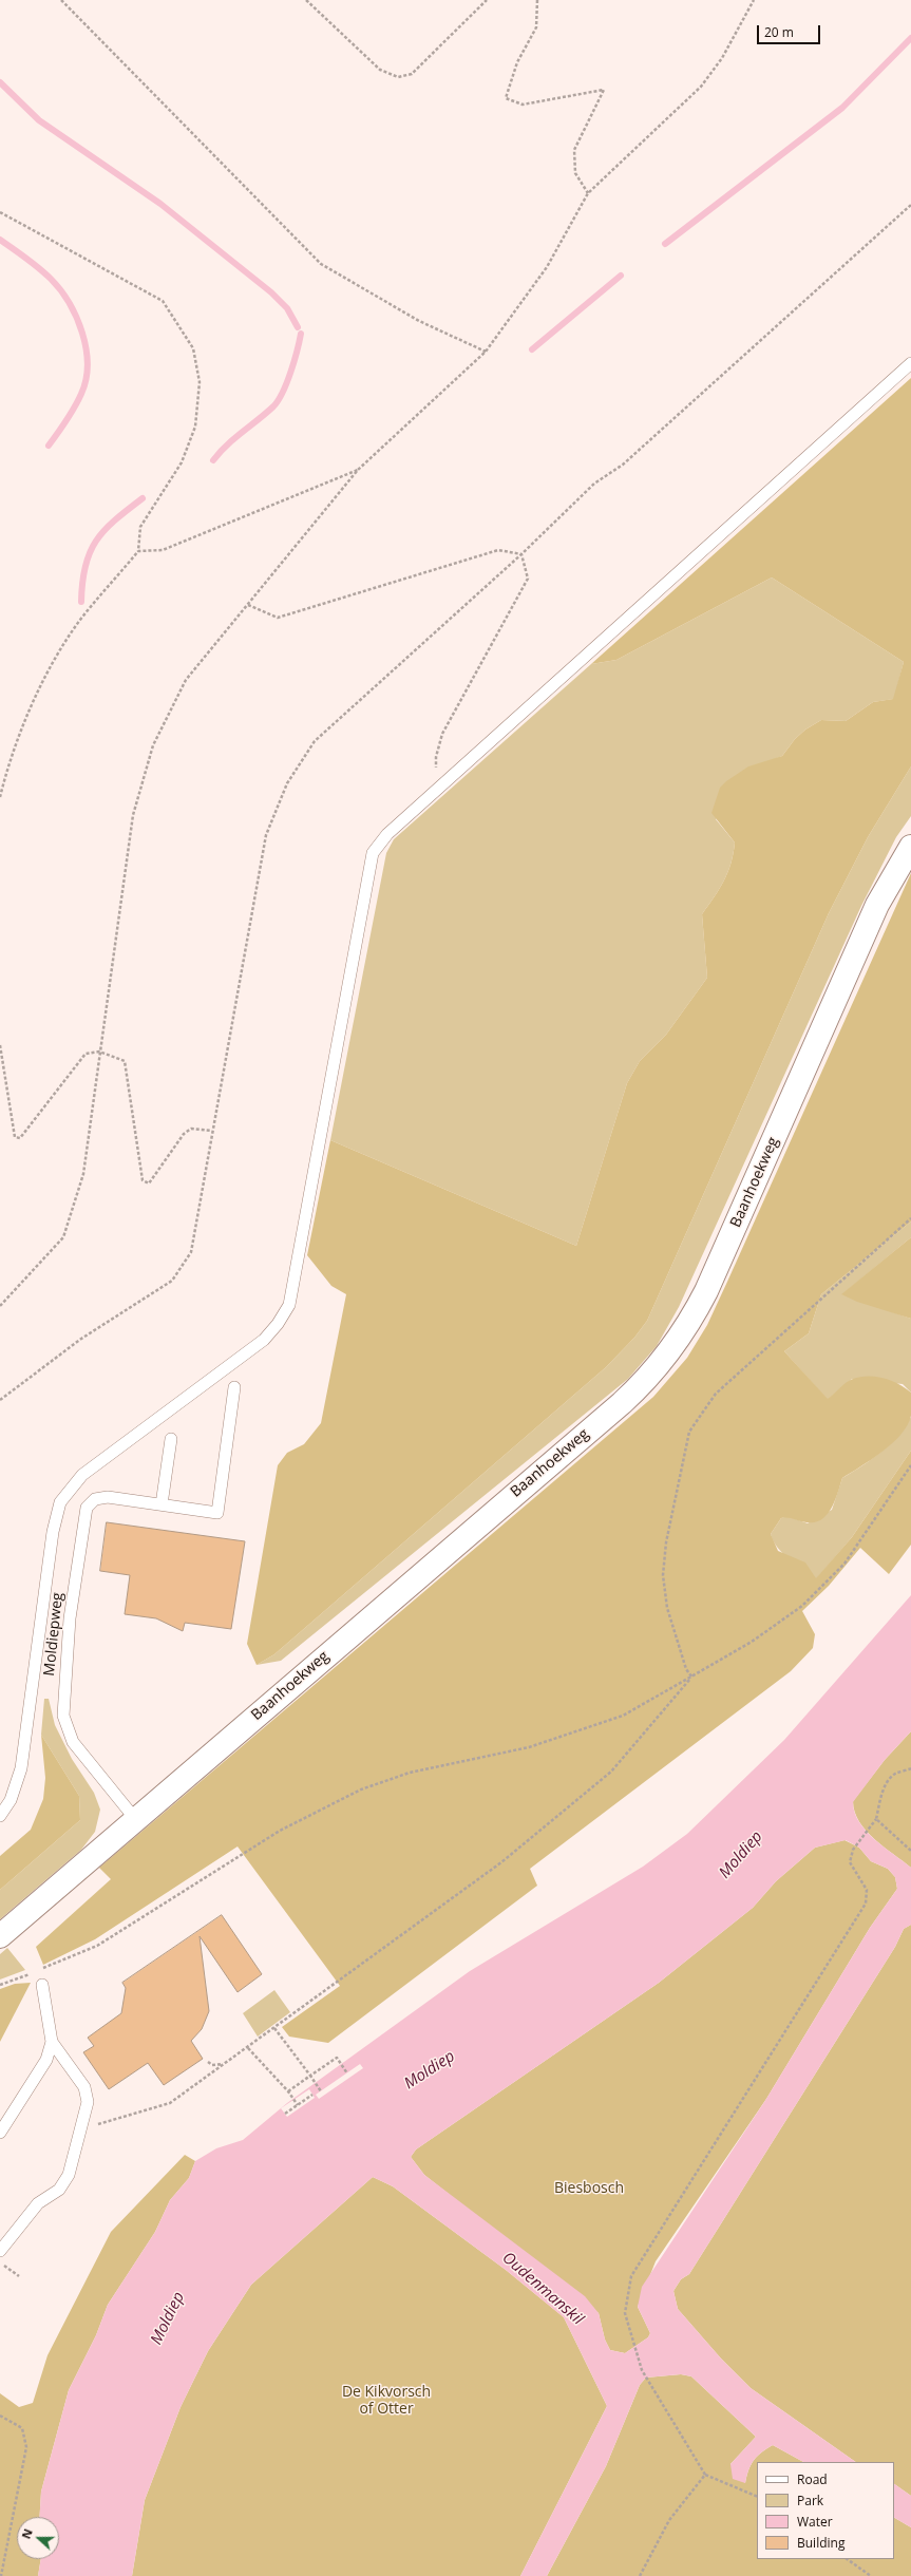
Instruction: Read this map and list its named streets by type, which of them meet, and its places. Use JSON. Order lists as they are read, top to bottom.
{
  "streets": {
    "street": ["Baanhoekweg"],
    "lane": ["Moldiepweg"]
  },
  "crossings": [
    ["Baanhoekweg", "Moldiepweg"]
  ],
  "water": ["Moldiep", "Oudenmanskil"],
  "parks": ["Biesbosch", "De Kikvorsch of Otter"],
  "legend": [
    "Road",
    "Park",
    "Water",
    "Building"
  ],
  "scale_bar": "20 m",
  "north": "left"
}
